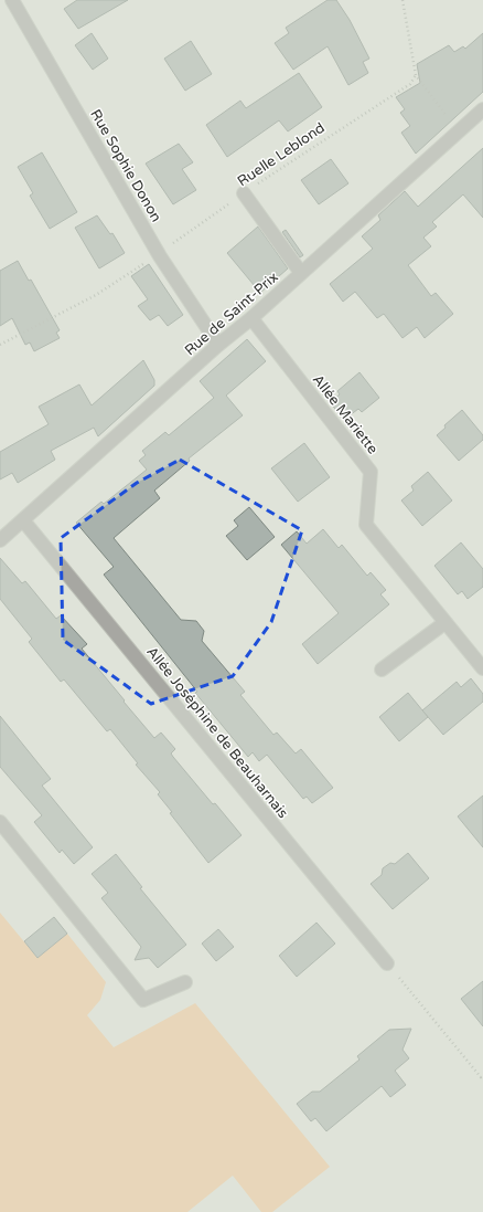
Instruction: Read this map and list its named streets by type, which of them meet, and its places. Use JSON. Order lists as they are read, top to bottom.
{
  "streets": {
    "street": [
      "Rue Sophie Donon",
      "Rue de Saint-Prix",
      "Allée Mariette",
      "Allée Joséphine de Beauharnais"
    ],
    "path": ["Ruelle Leblond"]
  },
  "crossings": [
    ["Ruelle Leblond", "Rue Sophie Donon"],
    ["Rue Sophie Donon", "Rue de Saint-Prix"],
    ["Rue de Saint-Prix", "Allée Mariette"],
    ["Rue de Saint-Prix", "Allée Joséphine de Beauharnais"]
  ]
}
